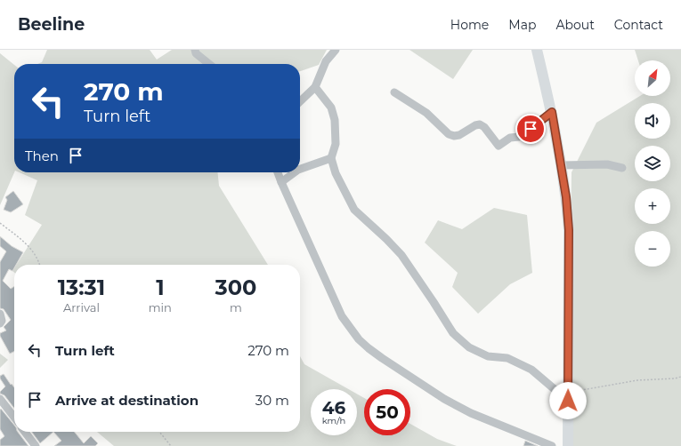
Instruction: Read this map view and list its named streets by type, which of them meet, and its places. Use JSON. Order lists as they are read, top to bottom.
{
  "north": "top right",
  "page": {
    "header": "Beeline",
    "nav": [
      "Home",
      "Map",
      "About",
      "Contact"
    ],
    "map_buttons": ["+", "−"],
    "turn": ["270 m", "Turn left"],
    "then": "Then",
    "eta": [
      "13:31",
      "Arrival",
      "1",
      "min",
      "300",
      "m"
    ],
    "list": [
      {
        "name": "Turn left",
        "value": "270 m"
      },
      {
        "name": "Arrive at destination",
        "value": "30 m"
      }
    ],
    "speed": "46 km/h",
    "limit": "50"
  }
}
